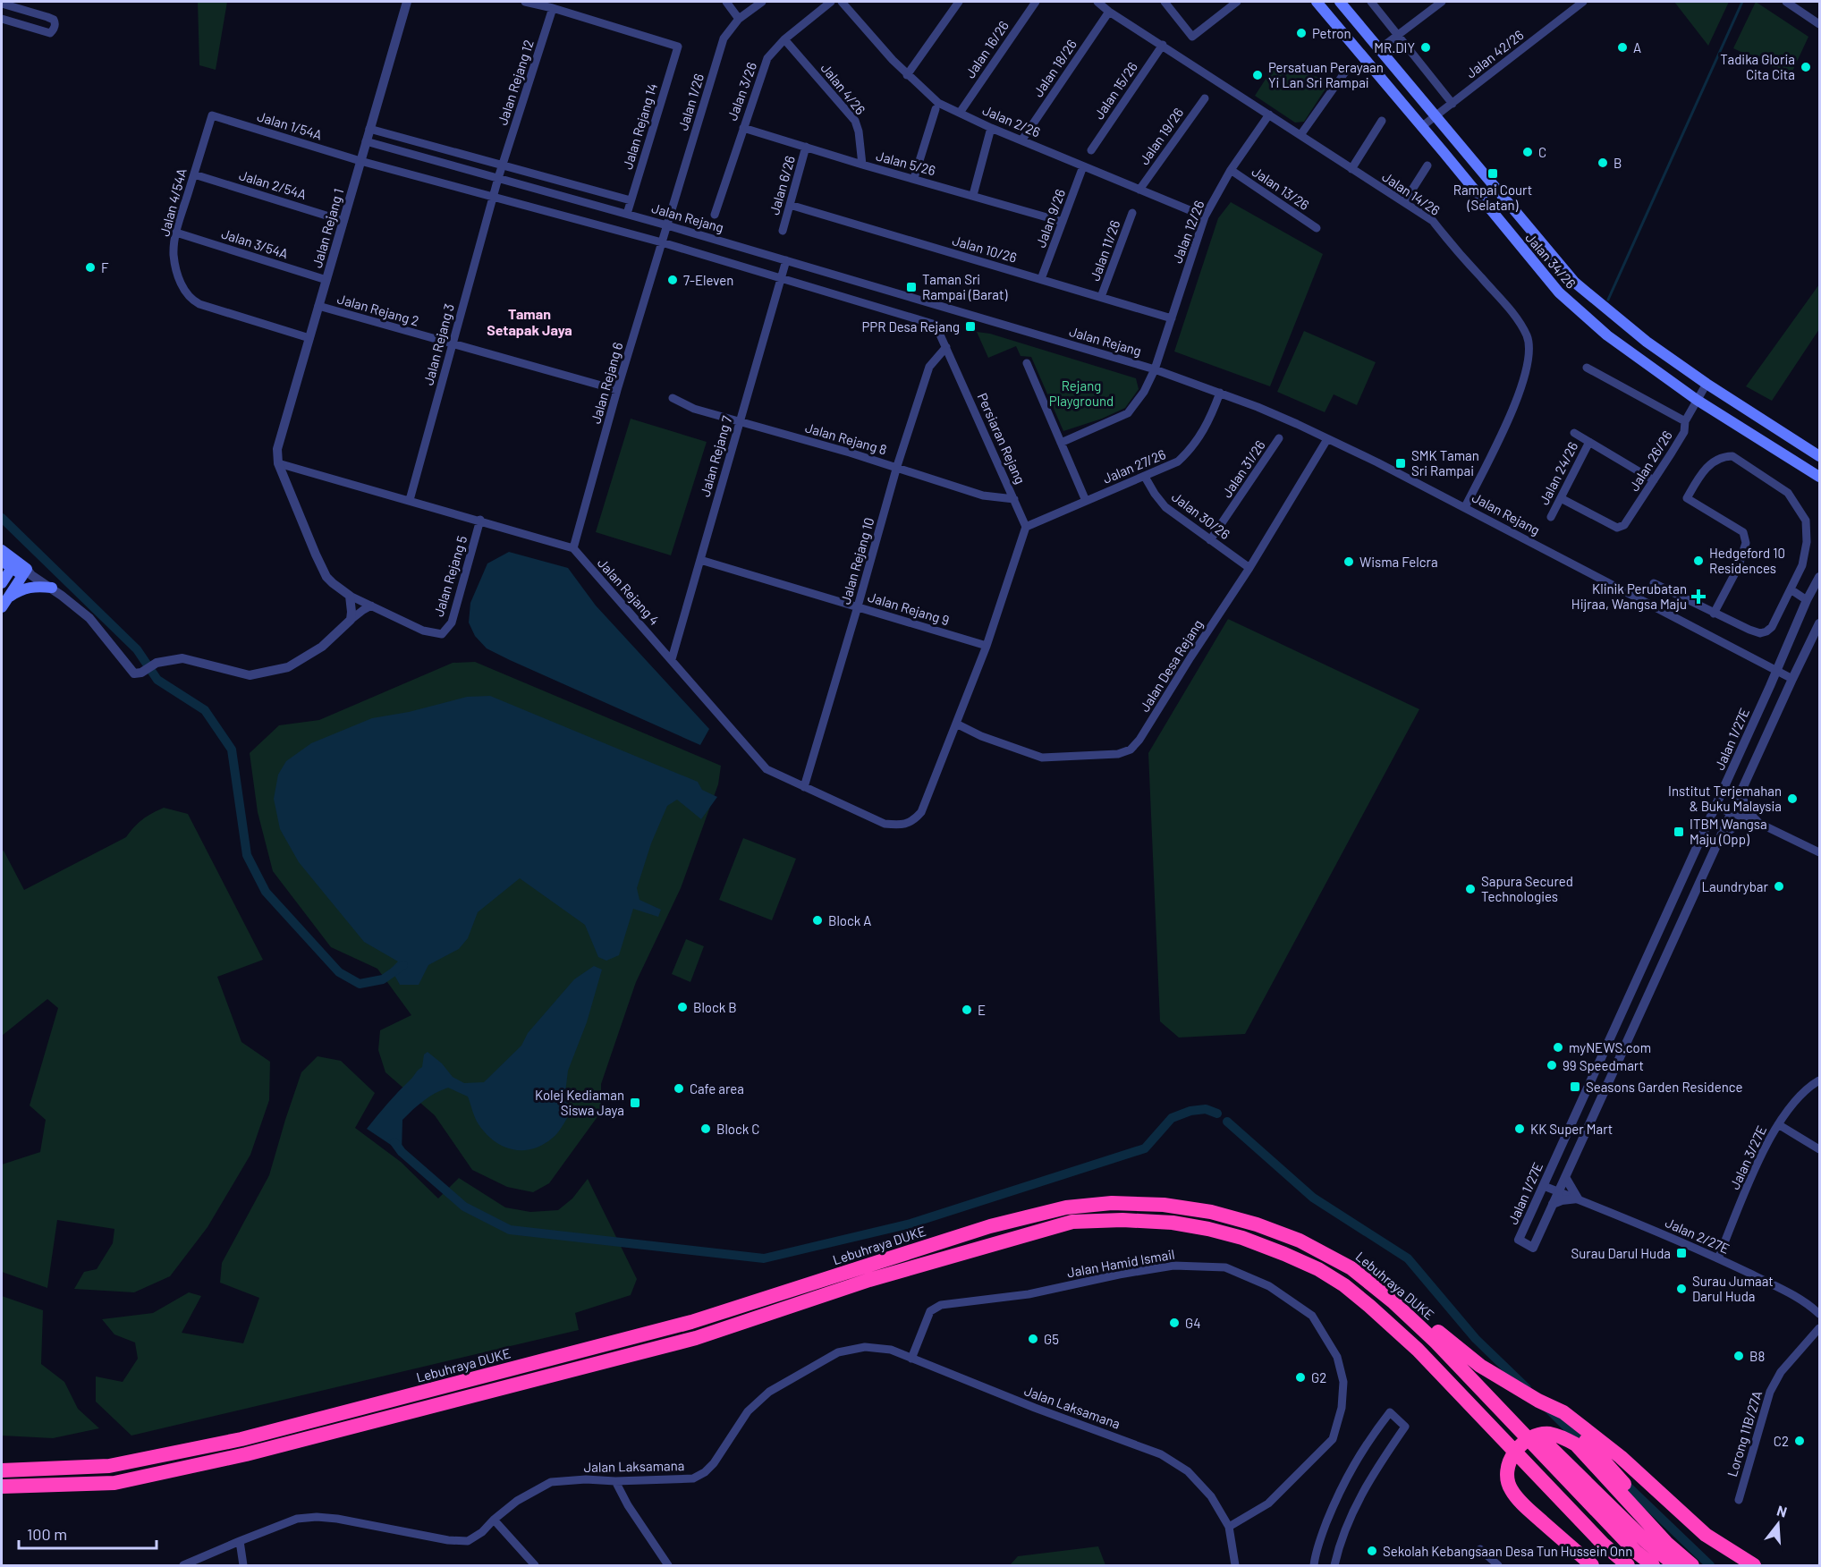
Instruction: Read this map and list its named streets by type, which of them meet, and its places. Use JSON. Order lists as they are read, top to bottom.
{
  "streets": {
    "highway": ["Lebuhraya DUKE"],
    "main road": ["Jalan 34/26"],
    "street": [
      "Jalan 16/26",
      "Jalan 42/26",
      "Jalan 18/26",
      "Jalan Rejang 12",
      "Jalan 4/26",
      "Jalan 15/26",
      "Jalan 3/26",
      "Jalan 1/26",
      "Jalan 2/26",
      "Jalan 1/54A",
      "Jalan Rejang 14",
      "Jalan 19/26",
      "Jalan 5/26",
      "Jalan 2/54A",
      "Jalan 6/26",
      "Jalan 13/26",
      "Jalan 14/26",
      "Jalan 4/54A",
      "Jalan Rejang",
      "Jalan 9/26",
      "Jalan Rejang 1",
      "Jalan 12/26",
      "Jalan 3/54A",
      "Jalan 10/26",
      "Jalan 11/26",
      "Jalan Rejang 2",
      "Jalan Rejang 3",
      "Jalan Rejang 6",
      "Jalan Rejang 8",
      "Persiaran Rejang",
      "Jalan Rejang 7",
      "Jalan 26/26",
      "Jalan 27/26",
      "Jalan 31/26",
      "Jalan 24/26",
      "Jalan 30/26",
      "Jalan Rejang 10",
      "Jalan Rejang 5",
      "Jalan Rejang 4",
      "Jalan Rejang 9",
      "Jalan Desa Rejang",
      "Jalan 1/27E",
      "Jalan 3/27E",
      "Jalan 2/27E",
      "Jalan Hamid Ismail",
      "Jalan Laksamana",
      "Lorong 11B/27A"
    ]
  },
  "crossings": [
    ["Jalan 16/26", "Jalan 2/26"],
    ["Jalan 42/26", "Jalan 34/26"],
    ["Jalan 18/26", "Jalan 2/26"],
    ["Jalan 18/26", "Jalan 14/26"],
    ["Jalan Rejang 12", "Jalan Rejang 14"],
    ["Jalan Rejang 12", "Jalan Rejang"],
    ["Jalan Rejang 12", "Jalan Rejang 3"],
    ["Jalan 4/26", "Jalan 3/26"],
    ["Jalan 4/26", "Jalan 5/26"],
    ["Jalan 15/26", "Jalan 14/26"],
    ["Jalan 3/26", "Jalan 5/26"],
    ["Jalan 1/26", "Jalan Rejang"],
    ["Jalan 1/26", "Jalan Rejang 6"],
    ["Jalan 2/26", "Jalan 19/26"],
    ["Jalan 2/26", "Jalan 9/26"],
    ["Jalan 2/26", "Jalan 12/26"],
    ["Jalan 1/54A", "Jalan 4/54A"],
    ["Jalan 1/54A", "Jalan Rejang 1"],
    ["Jalan 1/54A", "Jalan Rejang 3"],
    ["Jalan 1/54A", "Persiaran Rejang"],
    ["Jalan Rejang 14", "Jalan Rejang"],
    ["Jalan 5/26", "Jalan 6/26"],
    ["Jalan 5/26", "Jalan 9/26"],
    ["Jalan 2/54A", "Jalan 4/54A"],
    ["Jalan 2/54A", "Jalan Rejang 1"],
    ["Jalan 6/26", "Jalan 10/26"],
    ["Jalan 13/26", "Jalan 12/26"],
    ["Jalan 14/26", "Jalan Rejang"],
    ["Jalan 14/26", "Jalan 12/26"],
    ["Jalan 4/54A", "Jalan Rejang 1"],
    ["Jalan 4/54A", "Jalan 3/54A"],
    ["Jalan Rejang", "Jalan Rejang 1"],
    ["Jalan Rejang", "Jalan 12/26"],
    ["Jalan Rejang", "Jalan Rejang 3"],
    ["Jalan Rejang", "Jalan Rejang 6"],
    ["Jalan Rejang", "Jalan Rejang 7"],
    ["Jalan Rejang", "Jalan 27/26"],
    ["Jalan Rejang", "Jalan Desa Rejang"],
    ["Jalan Rejang", "Jalan 1/27E"],
    ["Jalan 9/26", "Jalan 10/26"],
    ["Jalan Rejang 1", "Jalan 3/54A"],
    ["Jalan Rejang 1", "Jalan Rejang 2"],
    ["Jalan 12/26", "Jalan 10/26"],
    ["Jalan 10/26", "Jalan 11/26"],
    ["Jalan 34/26", "Jalan 26/26"],
    ["Jalan Rejang 2", "Jalan Rejang 3"],
    ["Jalan Rejang 2", "Jalan Rejang 6"],
    ["Jalan Rejang 3", "Persiaran Rejang"],
    ["Jalan Rejang 6", "Persiaran Rejang"],
    ["Jalan Rejang 6", "Jalan Rejang 4"],
    ["Jalan Rejang 8", "Persiaran Rejang"],
    ["Jalan Rejang 8", "Jalan Rejang 7"],
    ["Jalan Rejang 8", "Jalan Rejang 10"],
    ["Persiaran Rejang", "Jalan Rejang 7"],
    ["Persiaran Rejang", "Jalan 27/26"],
    ["Persiaran Rejang", "Jalan Rejang 10"],
    ["Jalan Rejang 7", "Jalan Rejang 4"],
    ["Jalan Rejang 7", "Jalan Rejang 9"],
    ["Jalan 26/26", "Jalan 24/26"],
    ["Jalan 27/26", "Jalan 30/26"],
    ["Jalan 31/26", "Jalan 30/26"],
    ["Jalan 30/26", "Jalan Desa Rejang"],
    ["Jalan Rejang 10", "Jalan Rejang 9"],
    ["Jalan Rejang 4", "Jalan Desa Rejang"],
    ["Jalan 1/27E", "Jalan 2/27E"],
    ["Jalan 3/27E", "Jalan 2/27E"],
    ["Jalan Hamid Ismail", "Jalan Laksamana"]
  ],
  "districts": ["Taman Setapak Jaya"],
  "parks": ["Rejang Playground"],
  "places": {
    "other": [
      "Petron",
      "MR.DIY",
      "A",
      "Tadika Gloria Cita Cita",
      "Persatuan Perayaan Yi Lan Sri Rampai",
      "C",
      "B",
      "F",
      "7-Eleven",
      "Hedgeford 10 Residences",
      "Wisma Felcra",
      "Institut Terjemahan & Buku Malaysia",
      "Laundrybar",
      "Sapura Secured Technologies",
      "Block A",
      "Block B",
      "E",
      "myNEWS.com",
      "99 Speedmart",
      "Cafe area",
      "Block C",
      "KK Super Mart",
      "Surau Jumaat Darul Huda",
      "G4",
      "G5",
      "B8",
      "G2",
      "C2",
      "Sekolah Kebangsaan Desa Tun Hussein Onn"
    ],
    "transit": [
      "Rampai Court (Selatan)",
      "Taman Sri Rampai (Barat)",
      "PPR Desa Rejang",
      "SMK Taman Sri Rampai",
      "ITBM Wangsa Maju (Opp)",
      "Seasons Garden Residence",
      "Kolej Kediaman Siswa Jaya",
      "Surau Darul Huda"
    ],
    "health": ["Klinik Perubatan Hijraa, Wangsa Maju"]
  },
  "scale_bar": "100 m",
  "north": "top"
}
